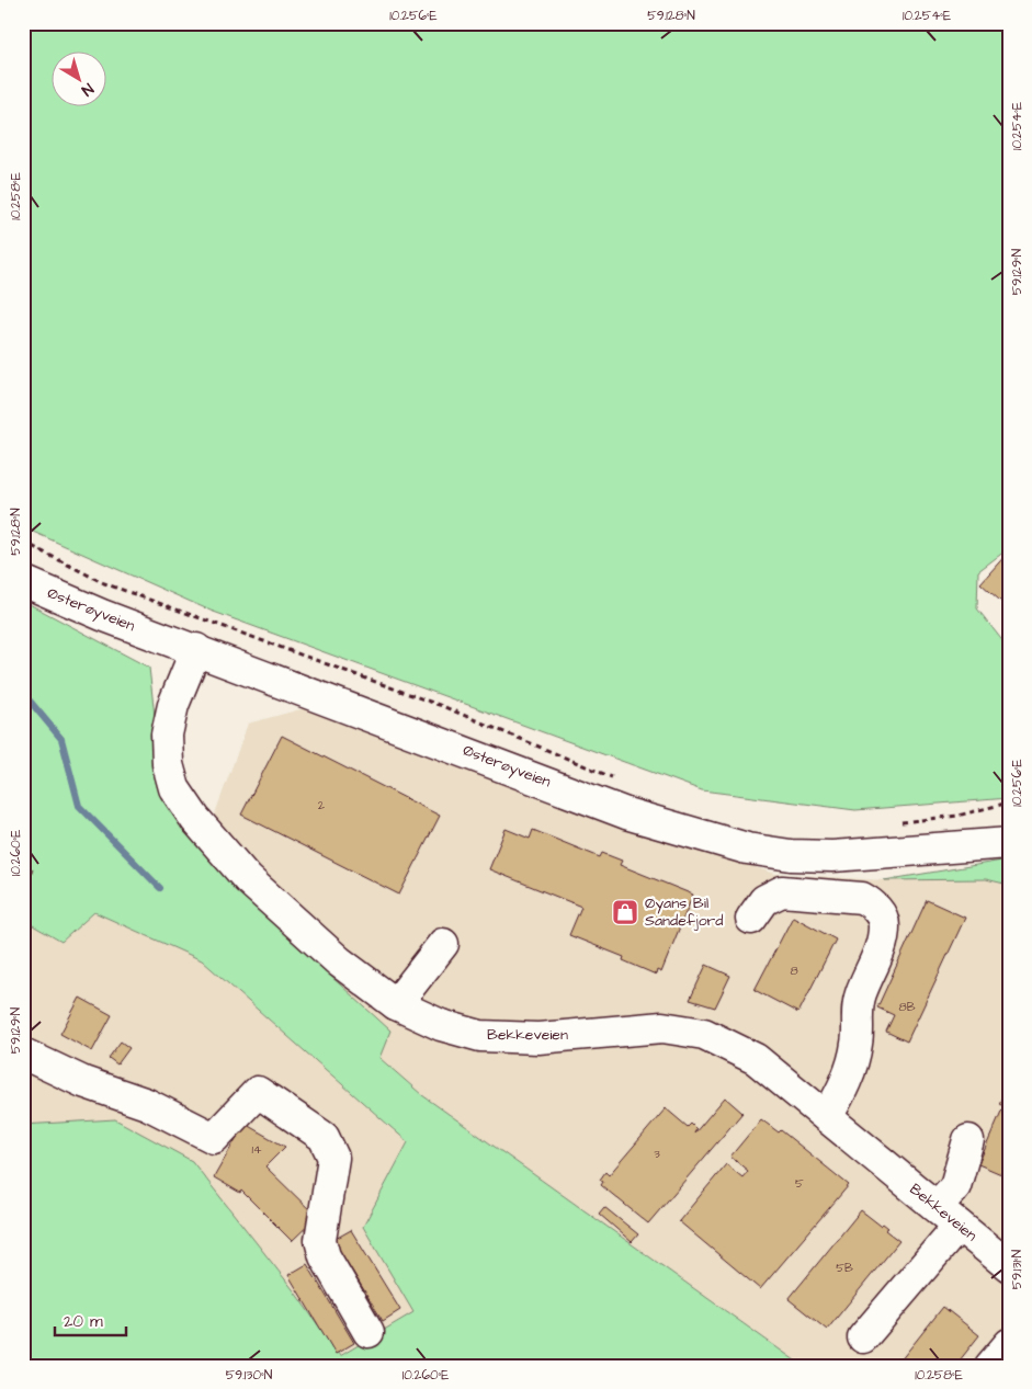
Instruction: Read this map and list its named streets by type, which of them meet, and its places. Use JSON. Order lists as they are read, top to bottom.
{
  "streets": {
    "street": ["Østerøyveien", "Bekkeveien"]
  },
  "crossings": [
    ["Østerøyveien", "Bekkeveien"]
  ],
  "places": {
    "shop": ["Øyans Bil Sandefjord"]
  },
  "house_numbers": [
    "2",
    "8",
    "8B",
    "14",
    "3",
    "5",
    "5B"
  ],
  "scale_bar": "20 m",
  "north": "bottom right",
  "coordinates": [
    "10.256°E",
    "59.128°N",
    "10.254°E",
    "10.258°E",
    "59.129°N",
    "10.260°E",
    "59.131°N",
    "59.130°N"
  ]
}
